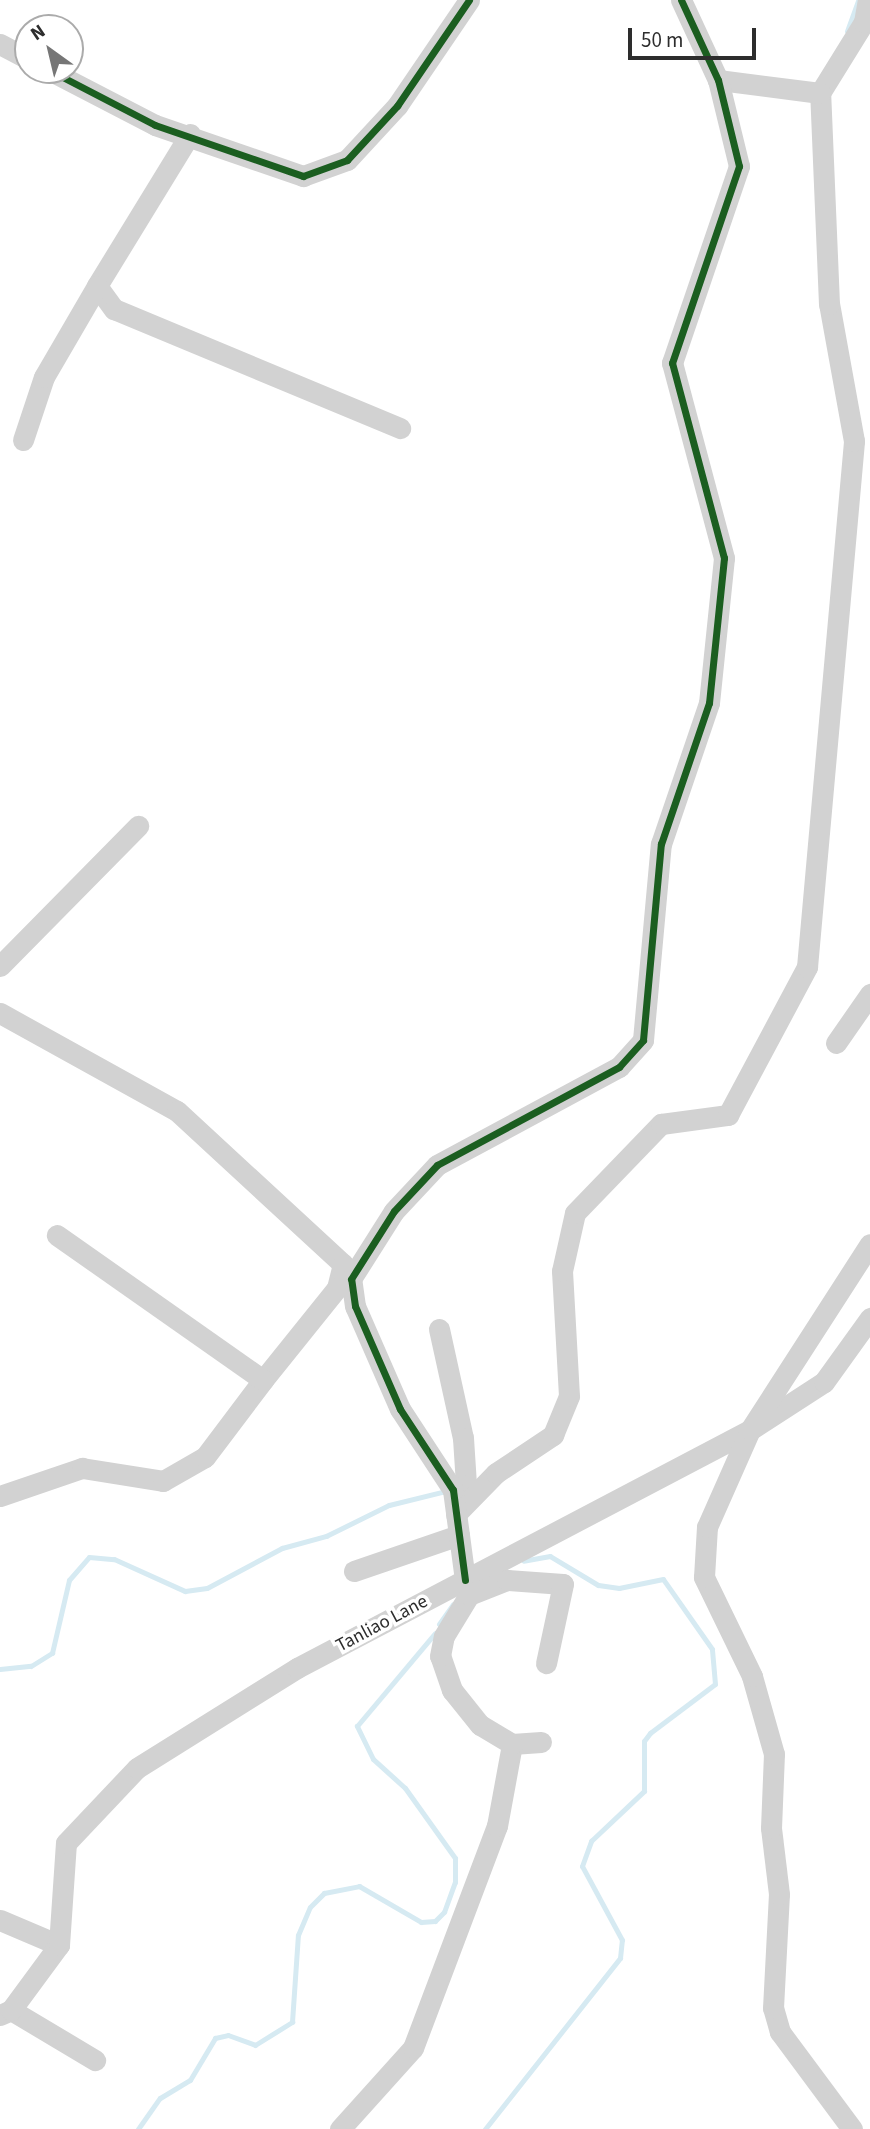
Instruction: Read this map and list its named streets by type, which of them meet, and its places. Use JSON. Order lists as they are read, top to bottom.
{
  "streets": {
    "street": ["Tanliao Lane"]
  },
  "scale_bar": "50 m",
  "north": "top left"
}
